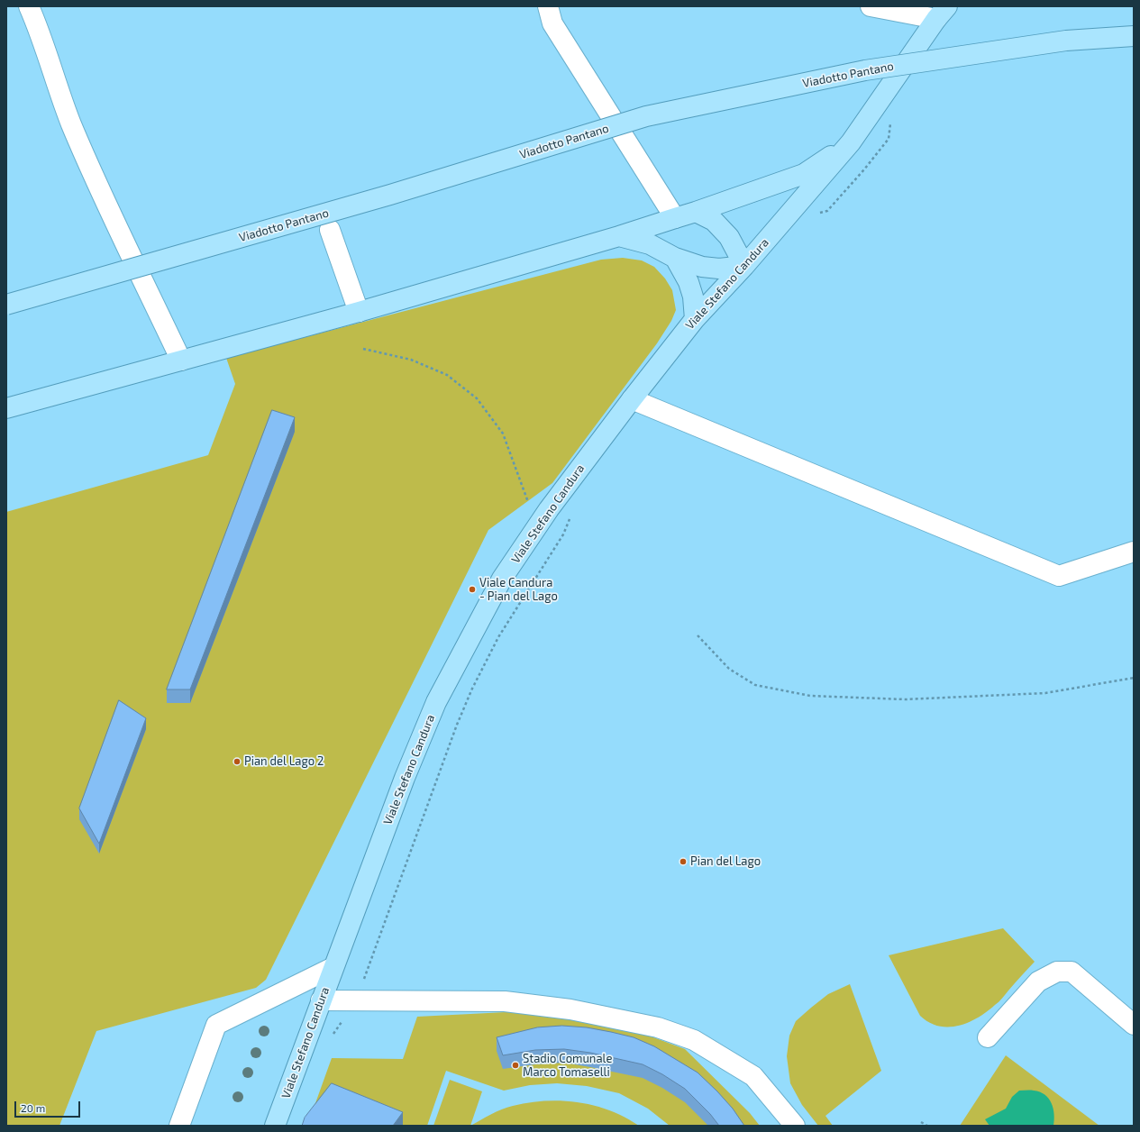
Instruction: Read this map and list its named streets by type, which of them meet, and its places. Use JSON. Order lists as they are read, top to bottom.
{
  "streets": {
    "main road": ["Viadotto Pantano", "Viale Stefano Candura"]
  },
  "places": [
    "Viale Candura - Pian del Lago",
    "Pian del Lago 2",
    "Pian del Lago",
    "Stadio Comunale Marco Tomaselli"
  ],
  "scale_bar": "20 m"
}
